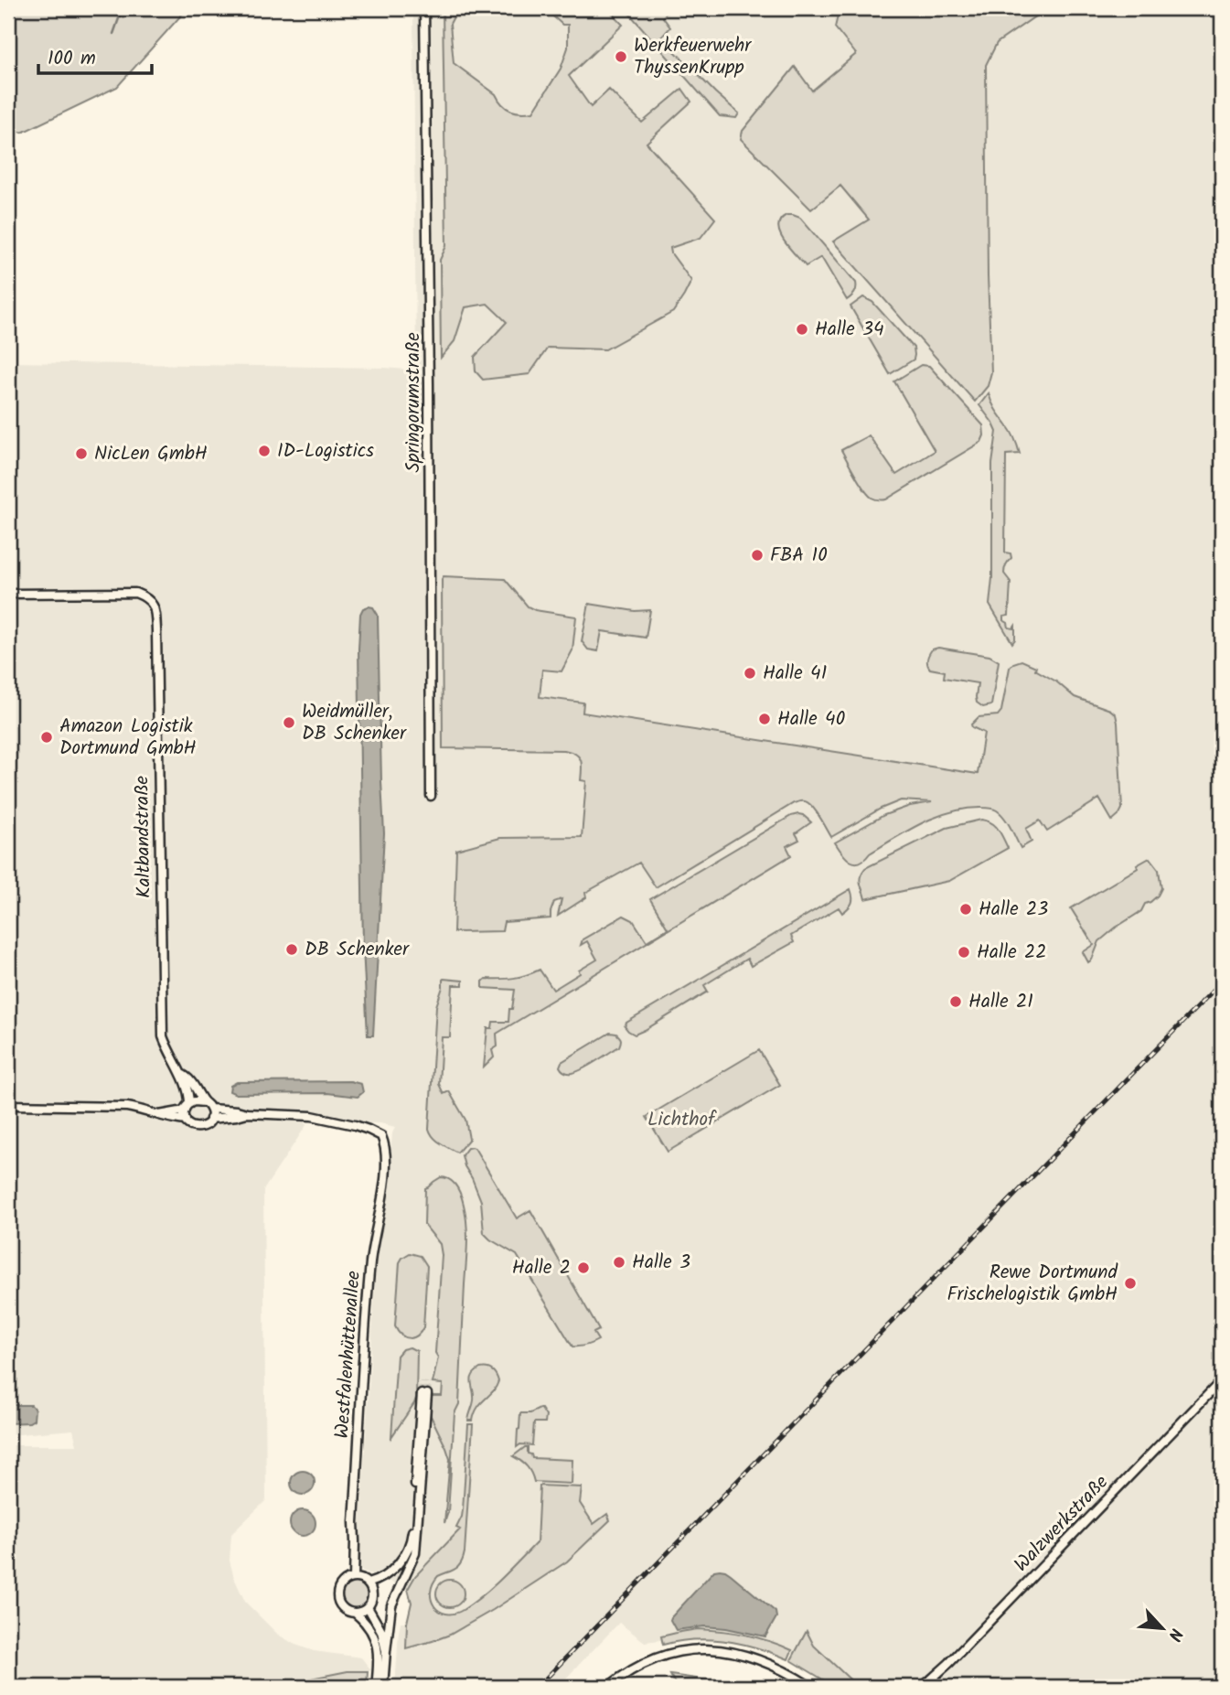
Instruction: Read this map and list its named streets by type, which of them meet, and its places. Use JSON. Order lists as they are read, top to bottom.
{
  "streets": {
    "street": [
      "Springorumstraße",
      "Kaltbandstraße",
      "Westfalenhüttenallee",
      "Walzwerkstraße"
    ]
  },
  "parks": ["Lichthof"],
  "places": [
    "Werkfeuerwehr ThyssenKrupp",
    "Halle 34",
    "ID-Logistics",
    "NicLen GmbH",
    "FBA 10",
    "Halle 41",
    "Halle 40",
    "Weidmüller, DB Schenker",
    "Amazon Logistik Dortmund GmbH",
    "Halle 23",
    "DB Schenker",
    "Halle 22",
    "Halle 21",
    "Halle 3",
    "Halle 2",
    "Rewe Dortmund Frischelogistik GmbH"
  ],
  "scale_bar": "100 m",
  "north": "bottom right"
}
